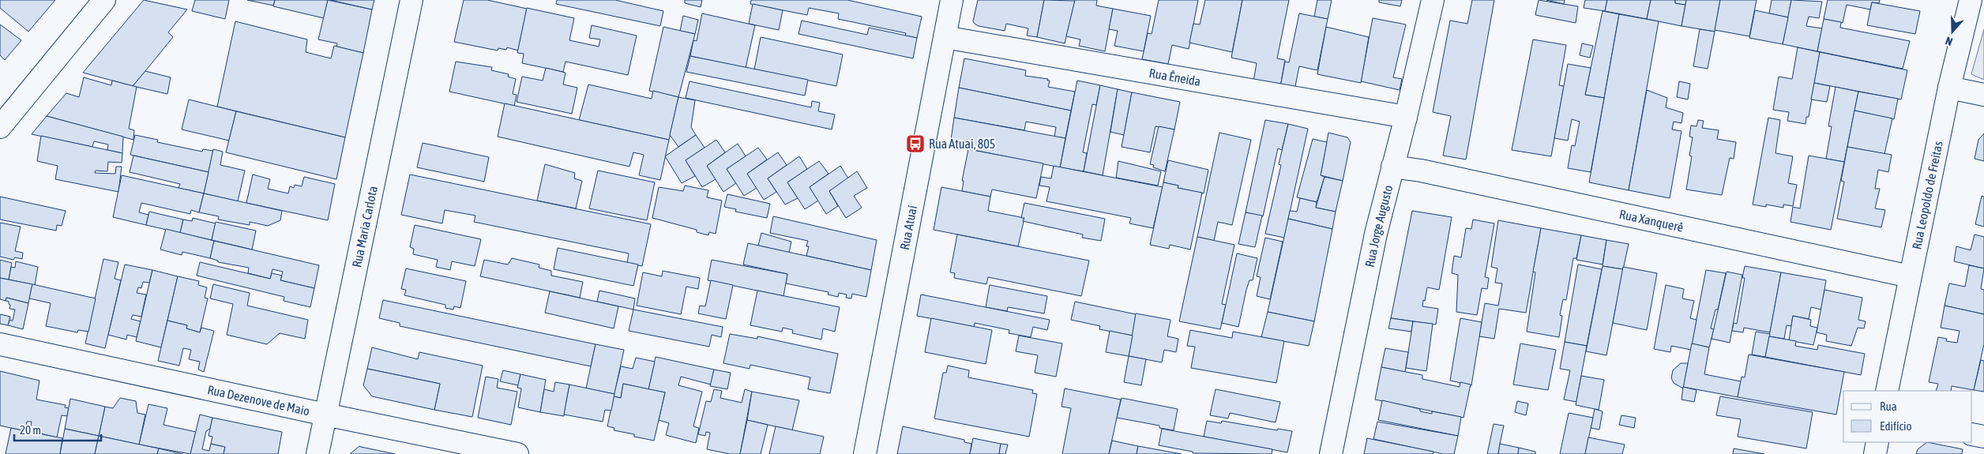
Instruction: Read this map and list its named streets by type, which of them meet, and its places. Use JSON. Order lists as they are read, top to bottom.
{
  "streets": {
    "street": [
      "Rua Êneida",
      "Rua Leopoldo de Freitas",
      "Rua Xanquerê",
      "Rua Maria Carlota",
      "Rua Jorge Augusto",
      "Rua Atuaí",
      "Rua Dezenove de Maio"
    ]
  },
  "crossings": [
    ["Rua Êneida", "Rua Jorge Augusto"],
    ["Rua Êneida", "Rua Atuaí"],
    ["Rua Leopoldo de Freitas", "Rua Xanquerê"],
    ["Rua Xanquerê", "Rua Jorge Augusto"],
    ["Rua Maria Carlota", "Rua Dezenove de Maio"]
  ],
  "places": {
    "bus stop": ["Rua Atuai, 805"]
  },
  "legend": ["Rua", "Edifício"],
  "scale_bar": "20 m",
  "north": "bottom"
}
